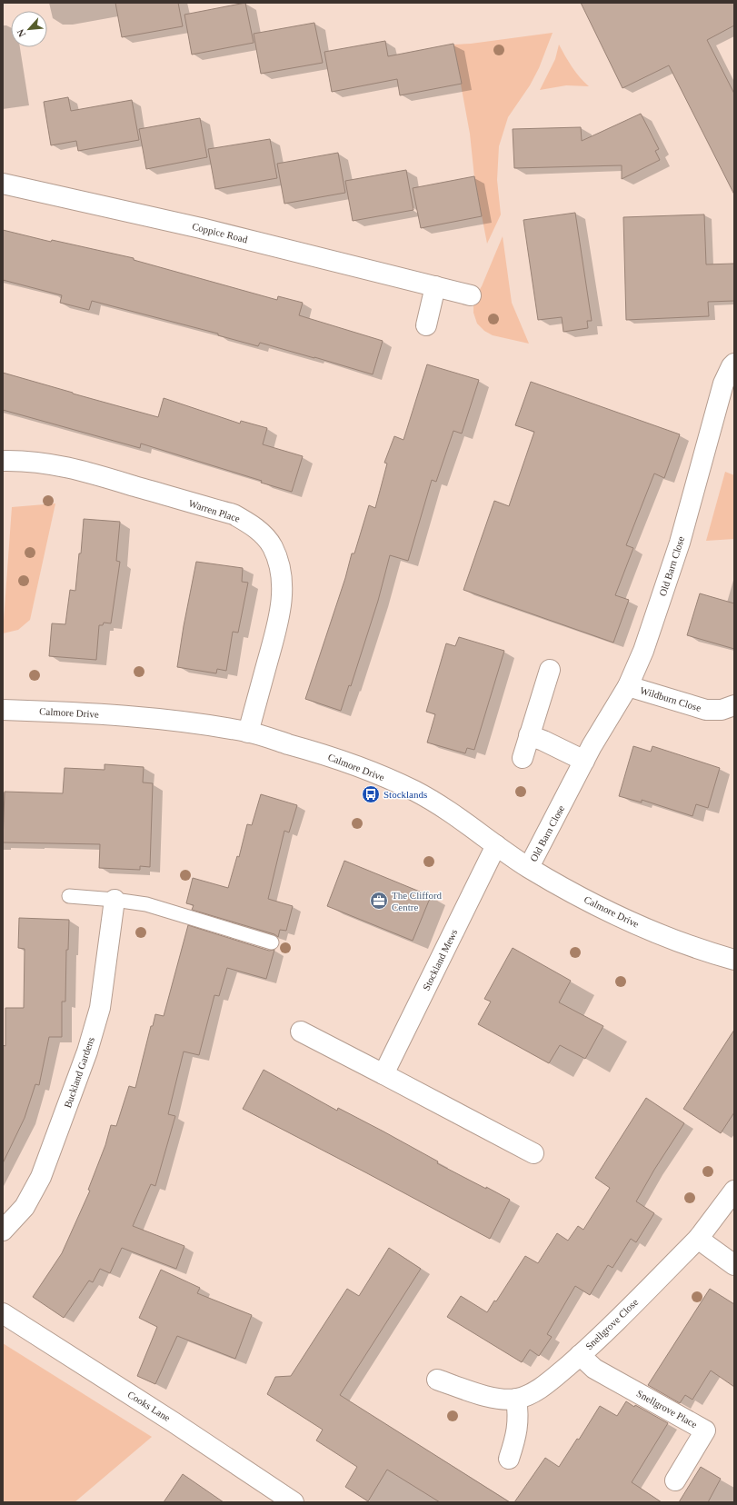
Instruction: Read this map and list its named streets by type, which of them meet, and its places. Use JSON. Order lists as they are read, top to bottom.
{
  "streets": {
    "street": [
      "Coppice Road",
      "Warren Place",
      "Old Barn Close",
      "Wildburn Close",
      "Calmore Drive",
      "Stockland Mews",
      "Buckland Gardens",
      "Snellgrove Close",
      "Cooks Lane",
      "Snellgrove Place"
    ]
  },
  "crossings": [
    ["Warren Place", "Calmore Drive"],
    ["Old Barn Close", "Wildburn Close"],
    ["Old Barn Close", "Calmore Drive"],
    ["Calmore Drive", "Stockland Mews"],
    ["Snellgrove Close", "Snellgrove Place"]
  ],
  "places": {
    "bus stop": ["Stocklands"],
    "office": ["The Clifford Centre"]
  },
  "north": "bottom left"
}
